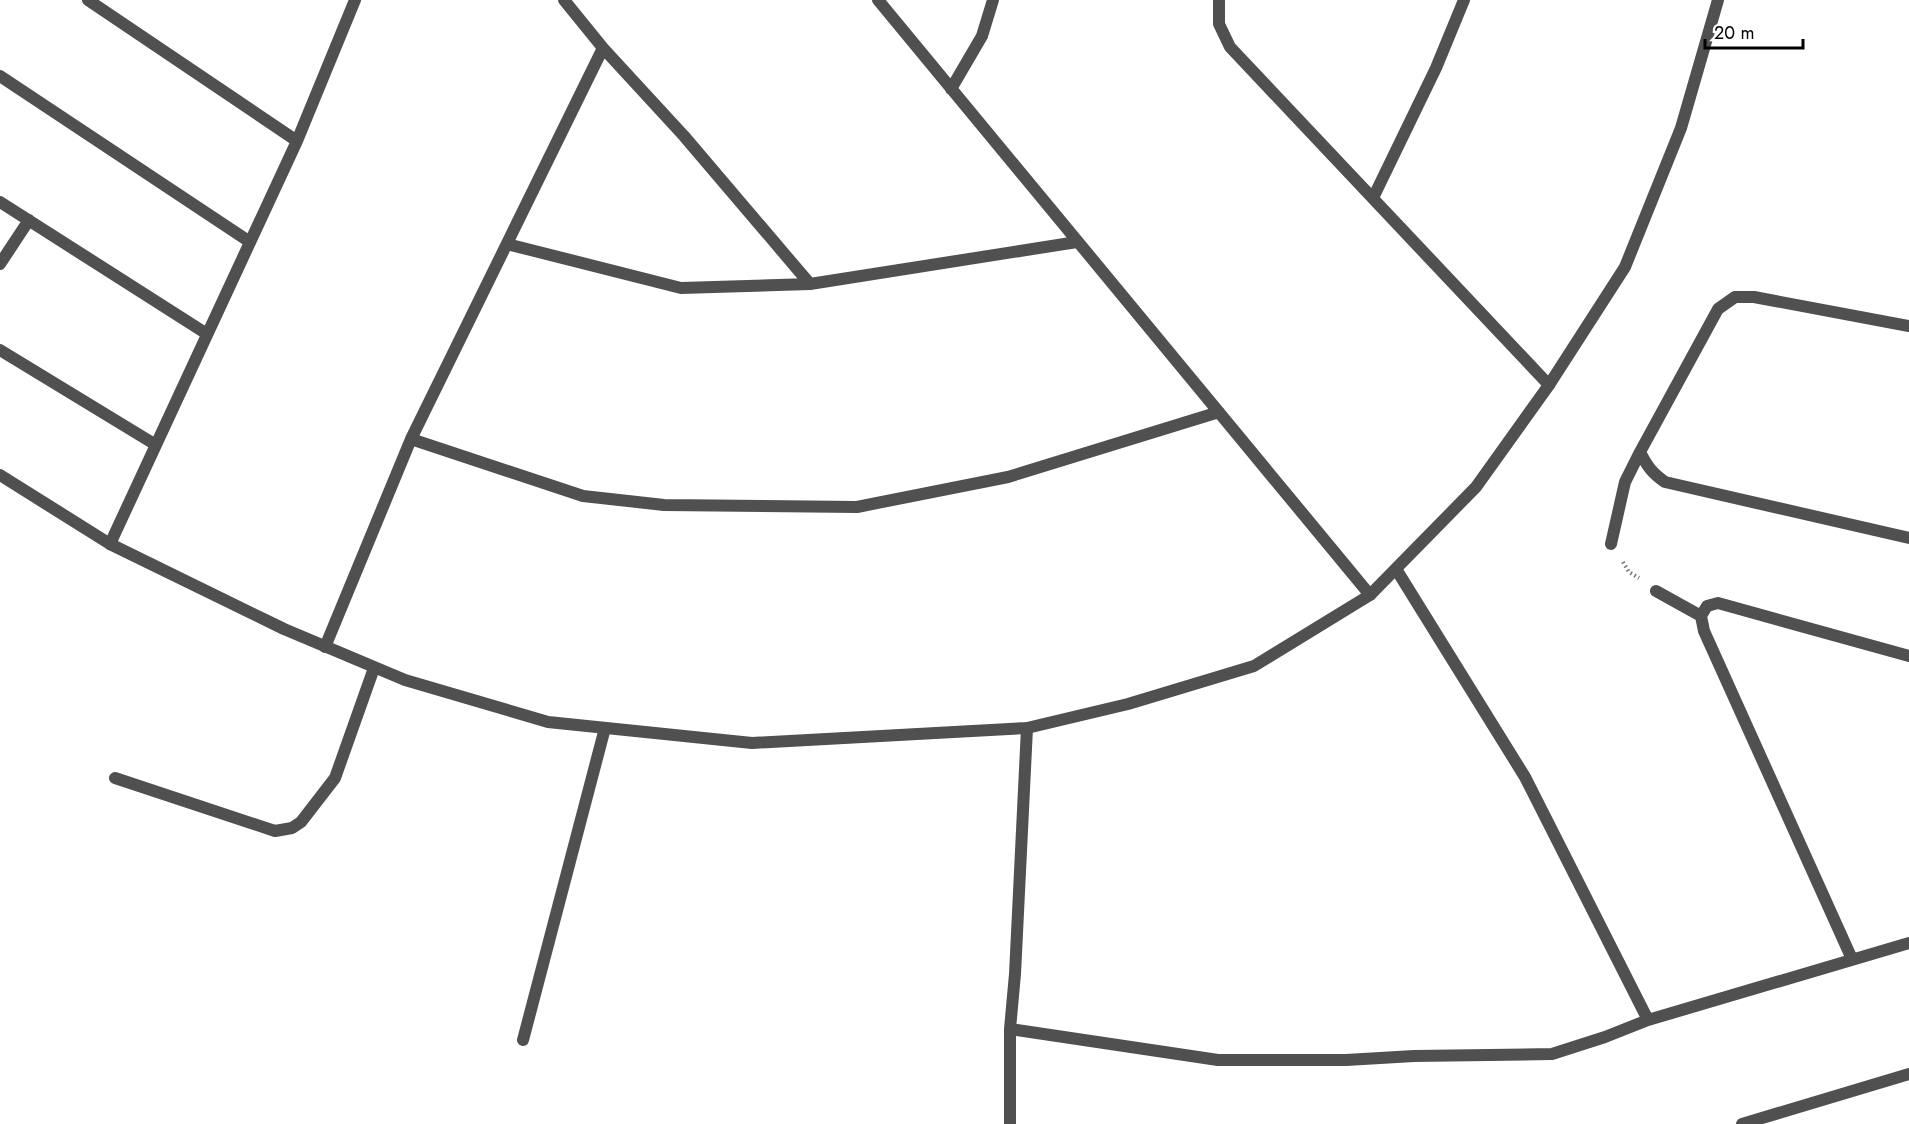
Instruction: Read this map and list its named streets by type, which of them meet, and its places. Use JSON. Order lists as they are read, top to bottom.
{
  "scale_bar": "20 m"
}
